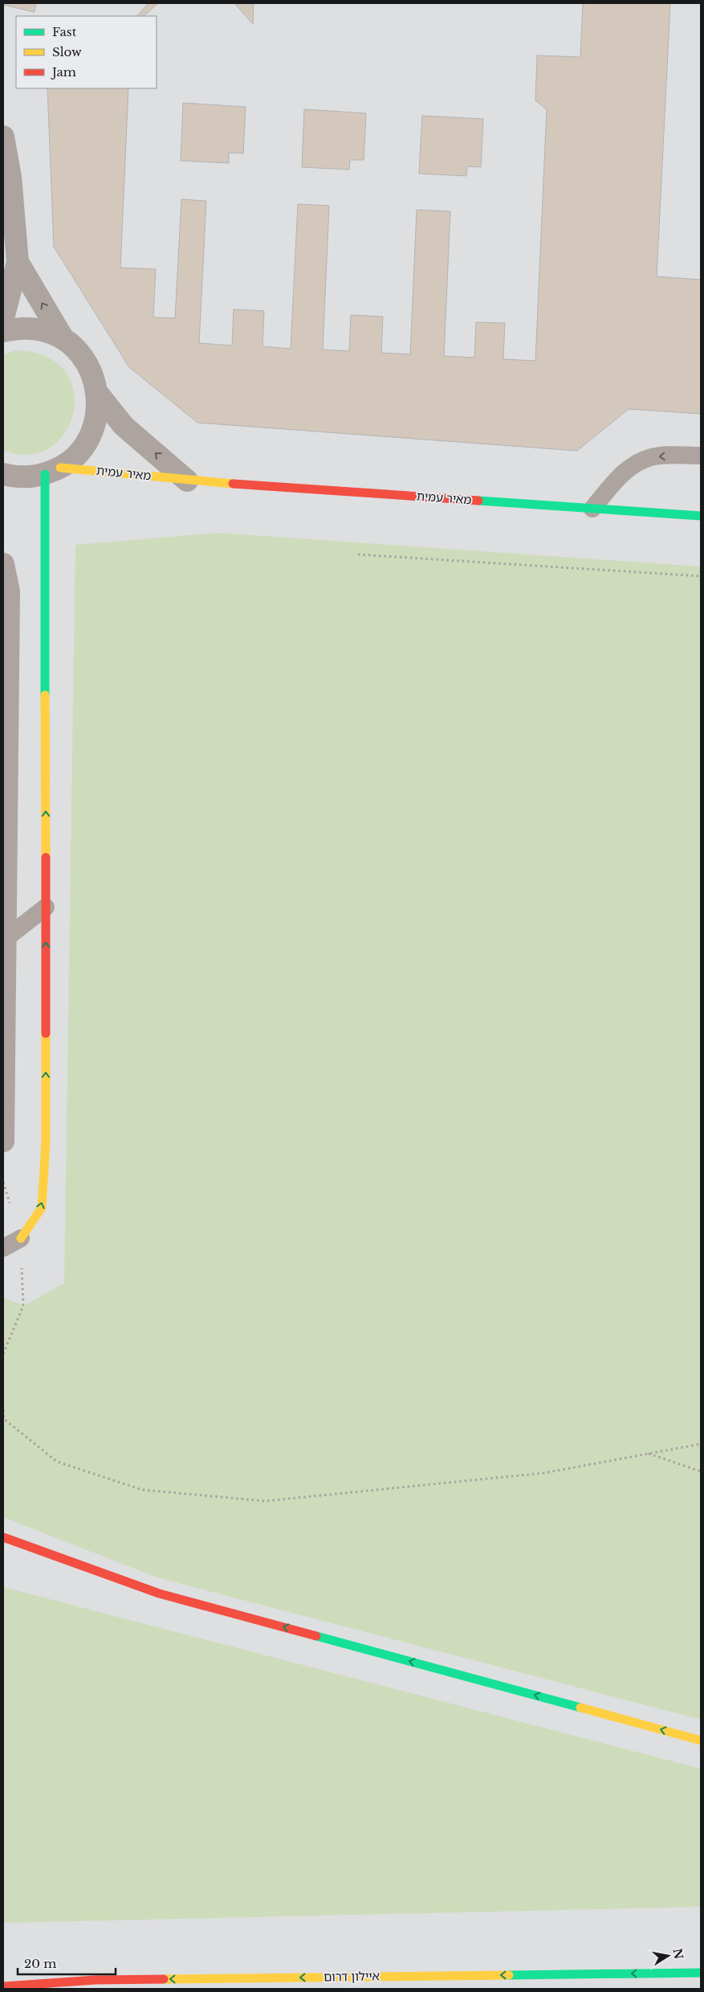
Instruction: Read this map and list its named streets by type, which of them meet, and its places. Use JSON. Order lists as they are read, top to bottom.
{
  "streets": {
    "main road": ["מאיר עמית", "איילון דרום"]
  },
  "one_way": ["איילון דרום"],
  "legend": ["Fast", "Slow", "Jam"],
  "scale_bar": "20 m",
  "north": "right"
}
